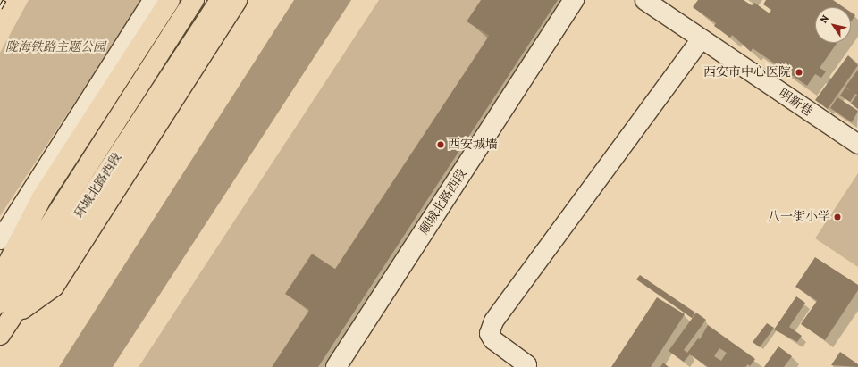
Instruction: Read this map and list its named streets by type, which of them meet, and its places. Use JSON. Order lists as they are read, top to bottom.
{
  "streets": {
    "main road": ["环城北路西段"],
    "street": ["明新巷", "顺城北路西段"]
  },
  "parks": ["陇海铁路主题公园"],
  "places": ["西安市中心医院", "西安城墙", "八一街小学"],
  "north": "top left"
}
